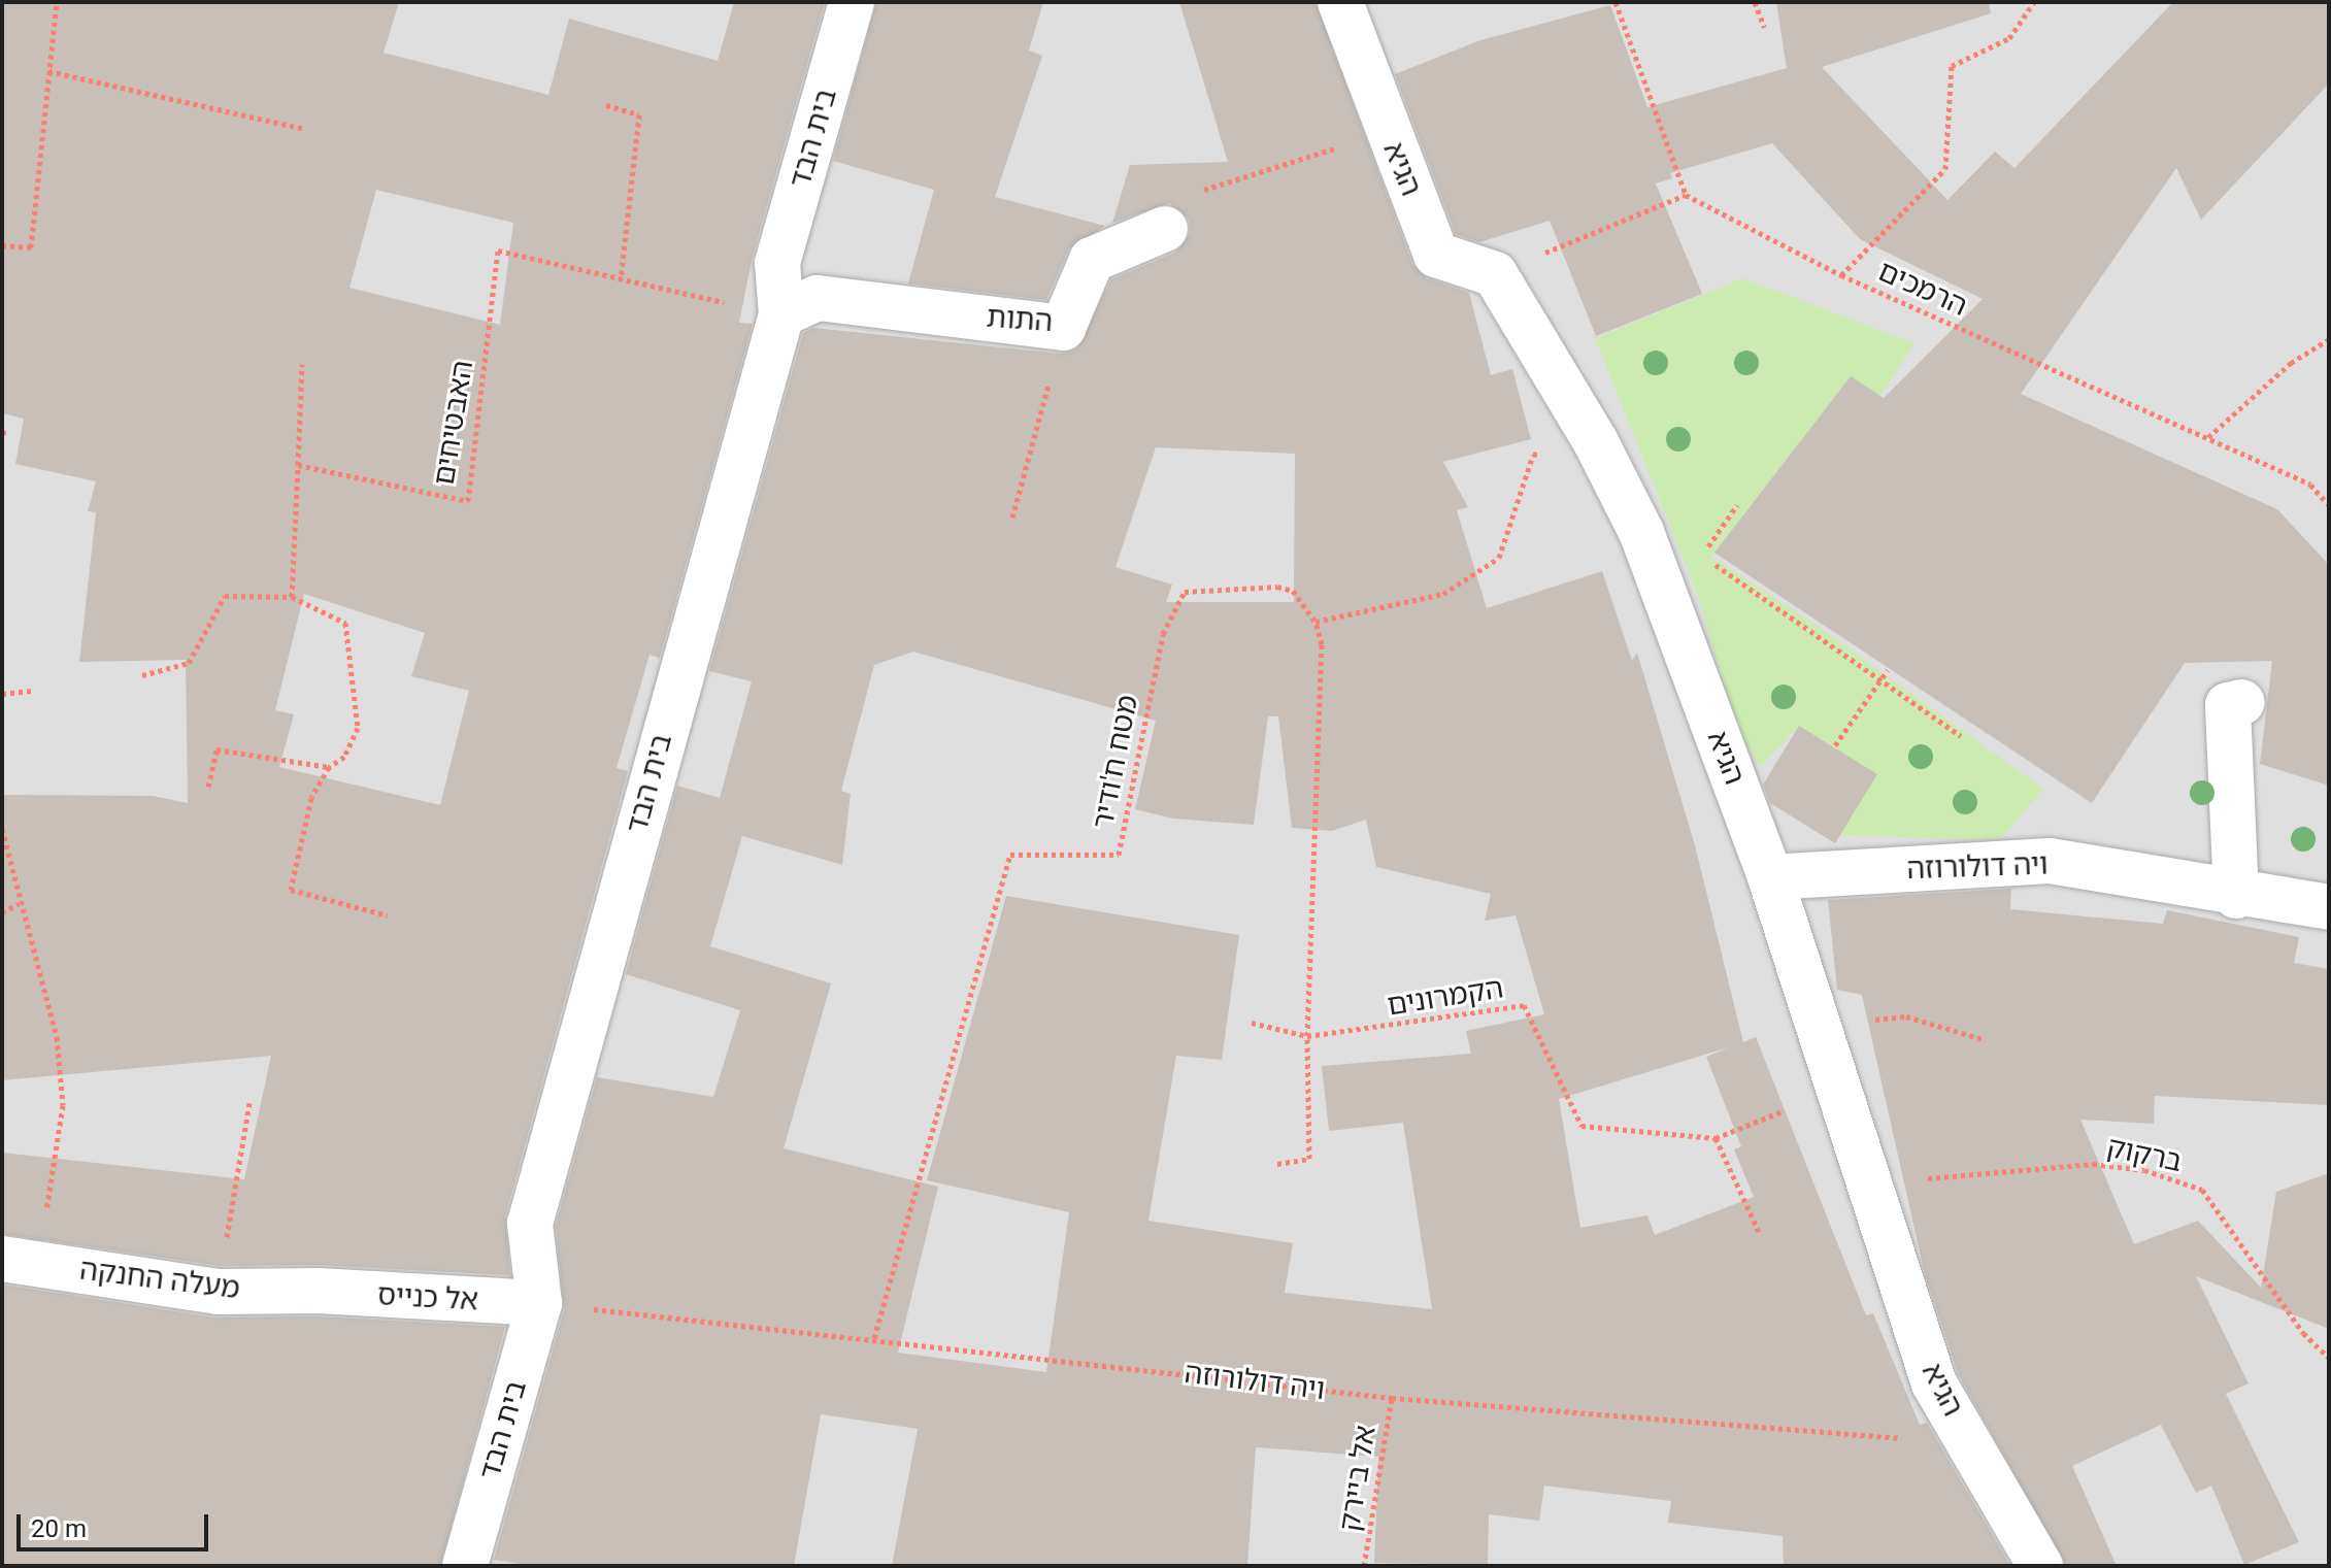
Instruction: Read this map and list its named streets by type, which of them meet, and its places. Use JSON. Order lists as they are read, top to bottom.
{
  "streets": {
    "street": [
      "בית הבד",
      "הגיא",
      "התות",
      "ויה דולורוזה",
      "מעלה החנקה",
      "אל כנייס"
    ],
    "path": [
      "הרמכים",
      "האבטיחים",
      "מטח ח'ודיר",
      "הקמרונים",
      "ברקוק",
      "אל ביירק"
    ]
  },
  "crossings": [
    ["בית הבד", "התות"],
    ["בית הבד", "האבטיחים"],
    ["בית הבד", "ויה דולורוזה"],
    ["בית הבד", "אל כנייס"],
    ["הגיא", "ויה דולורוזה"],
    ["הגיא", "ברקוק"],
    ["התות", "האבטיחים"],
    ["מטח ח'ודיר", "ויה דולורוזה"],
    ["ויה דולורוזה", "אל כנייס"],
    ["ויה דולורוזה", "אל ביירק"],
    ["מעלה החנקה", "אל כנייס"]
  ],
  "scale_bar": "20 m"
}
